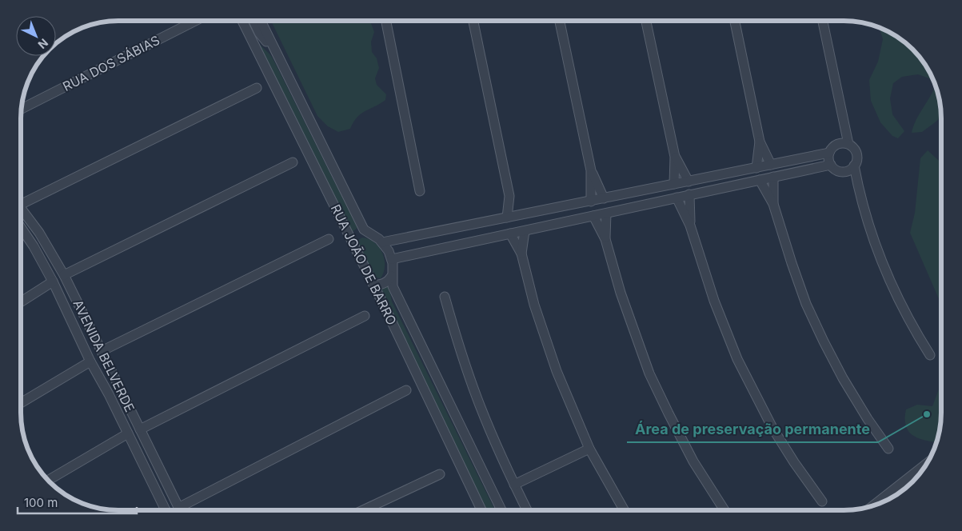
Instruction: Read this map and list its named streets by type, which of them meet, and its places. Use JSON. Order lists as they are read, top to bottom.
{
  "streets": {
    "street": ["RUA DOS SÁBIAS", "RUA JOÃO DE BARRO", "AVENIDA BELVERDE"]
  },
  "places": ["Área de preservação permanente"],
  "scale_bar": "100 m",
  "north": "bottom right"
}
